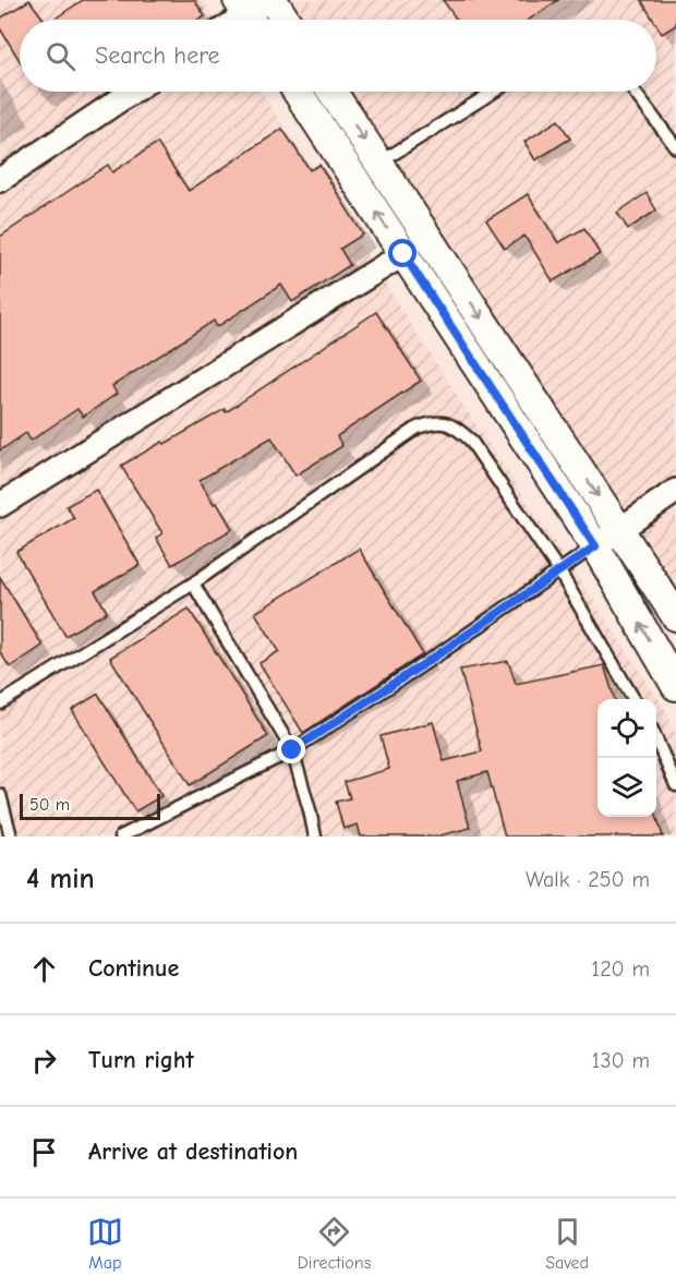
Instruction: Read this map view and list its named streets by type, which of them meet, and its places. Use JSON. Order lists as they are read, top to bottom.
{
  "scale_bar": "50 m",
  "page": {
    "search": "Search here",
    "scale": "50 m",
    "heading": ["4 min", "Walk · 250 m"],
    "list": [
      ["Continue", "120 m"],
      ["Turn right", "130 m"],
      "Arrive at destination"
    ],
    "nav": ["Map", "Directions", "Saved"]
  }
}
